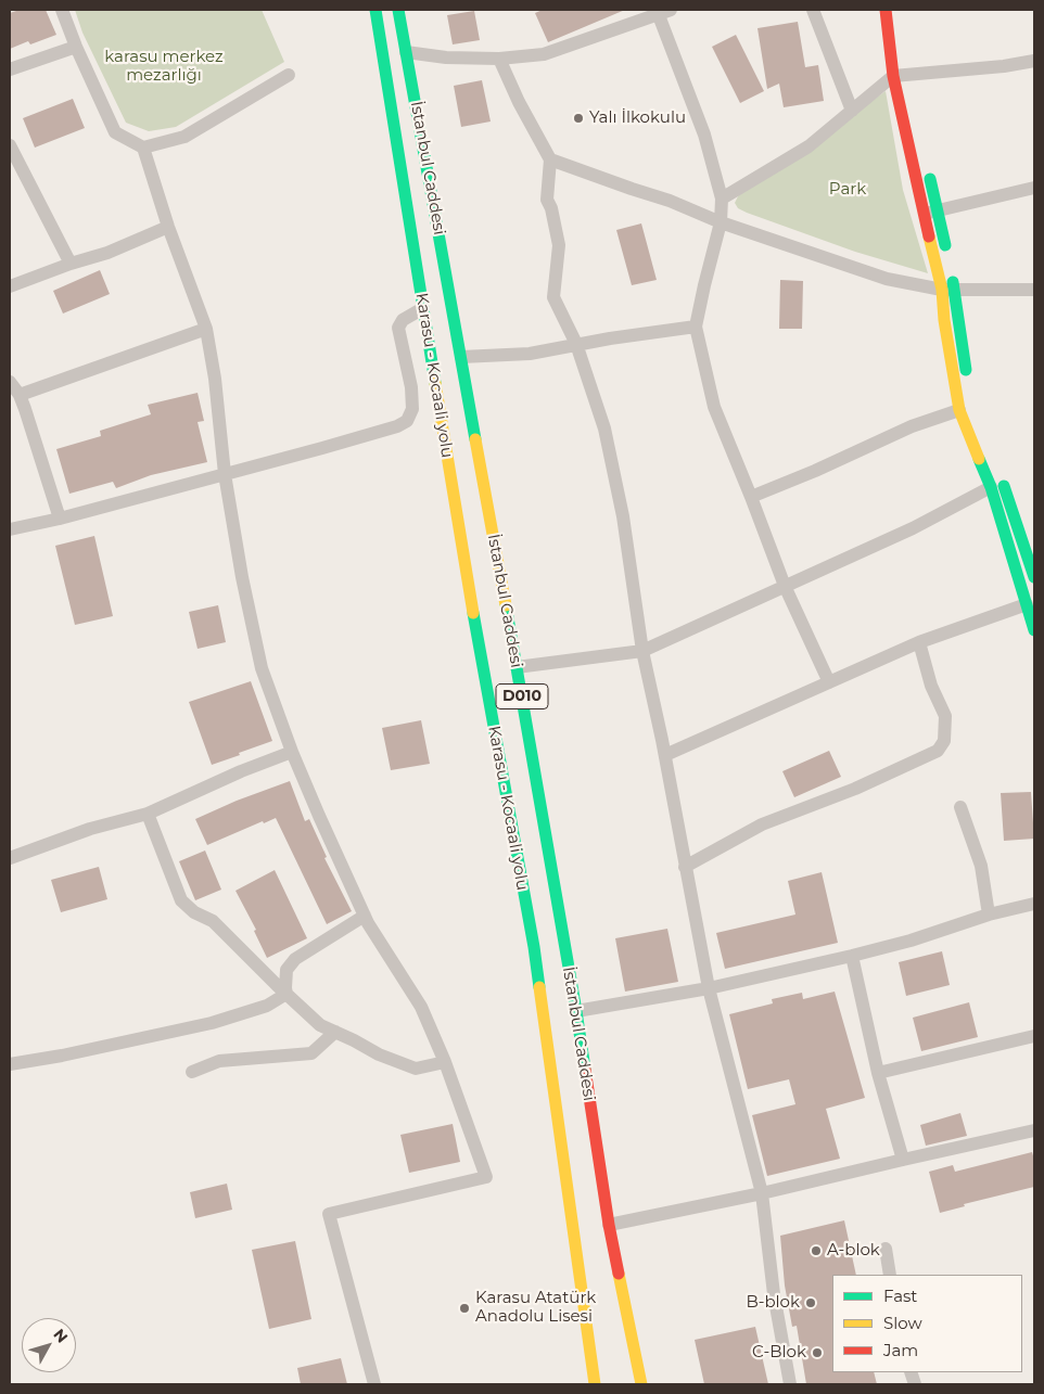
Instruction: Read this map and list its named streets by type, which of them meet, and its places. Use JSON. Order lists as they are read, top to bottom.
{
  "streets": {
    "main road": ["İstanbul Caddesi", "Karasu - Kocaali yolu", "D010"]
  },
  "parks": ["karasu merkez mezarlığı", "Park"],
  "places": [
    "Yalı İlkokulu",
    "A-blok",
    "B-blok",
    "Karasu Atatürk Anadolu Lisesi",
    "C-Blok"
  ],
  "legend": ["Fast", "Slow", "Jam"],
  "north": "top right"
}
